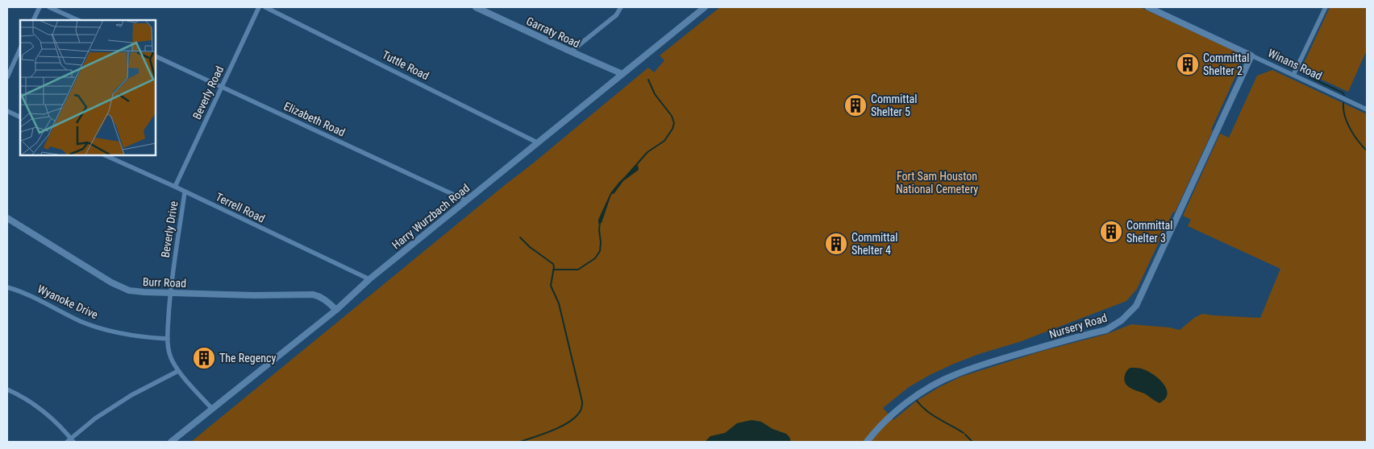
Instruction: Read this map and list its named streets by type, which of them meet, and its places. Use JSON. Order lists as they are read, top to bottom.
{
  "streets": {
    "street": [
      "Garraty Road",
      "Winans Road",
      "Tuttle Road",
      "Beverly Road",
      "Elizabeth Road",
      "Terrell Road",
      "Harry Wurzbach Road",
      "Beverly Drive",
      "Burr Road",
      "Wyanoke Drive",
      "Nursery Road"
    ]
  },
  "crossings": [
    ["Garraty Road", "Harry Wurzbach Road"],
    ["Winans Road", "Nursery Road"],
    ["Tuttle Road", "Harry Wurzbach Road"],
    ["Beverly Road", "Elizabeth Road"],
    ["Beverly Road", "Terrell Road"],
    ["Elizabeth Road", "Harry Wurzbach Road"],
    ["Terrell Road", "Harry Wurzbach Road"],
    ["Terrell Road", "Beverly Drive"],
    ["Harry Wurzbach Road", "Beverly Drive"],
    ["Harry Wurzbach Road", "Burr Road"],
    ["Beverly Drive", "Burr Road"],
    ["Beverly Drive", "Wyanoke Drive"]
  ],
  "parks": ["Fort Sam Houston National Cemetery"],
  "places": {
    "building": [
      "Committal Shelter 2",
      "Committal Shelter 5",
      "Committal Shelter 3",
      "Committal Shelter 4",
      "The Regency"
    ]
  }
}
